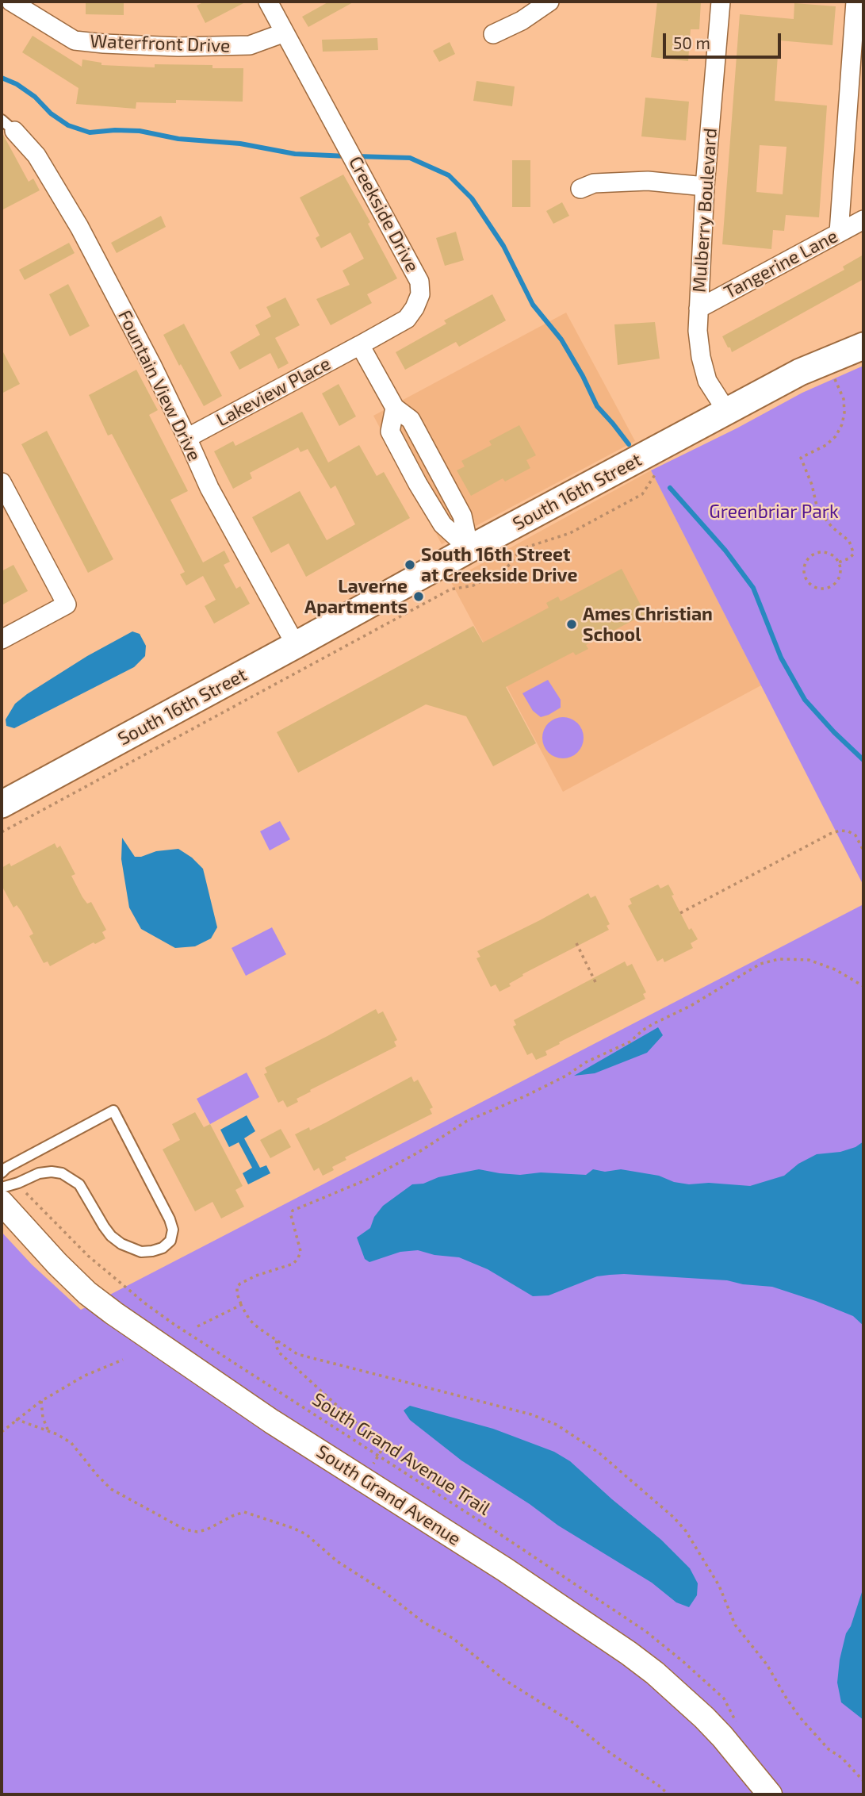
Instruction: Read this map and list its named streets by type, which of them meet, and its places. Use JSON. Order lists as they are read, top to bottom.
{
  "streets": {
    "main road": ["South 16th Street"],
    "street": [
      "Waterfront Drive",
      "Mulberry Boulevard",
      "Creekside Drive",
      "Tangerine Lane",
      "Fountain View Drive",
      "Lakeview Place",
      "South Grand Avenue"
    ],
    "path": ["South Grand Avenue Trail"]
  },
  "crossings": [
    ["Waterfront Drive", "Creekside Drive"],
    ["Mulberry Boulevard", "Tangerine Lane"],
    ["Mulberry Boulevard", "South 16th Street"],
    ["Creekside Drive", "Lakeview Place"],
    ["Fountain View Drive", "Lakeview Place"],
    ["Fountain View Drive", "South 16th Street"]
  ],
  "parks": ["Greenbriar Park"],
  "places": ["South 16th Street at Creekside Drive", "Laverne Apartments", "Ames Christian School"],
  "scale_bar": "50 m"
}
